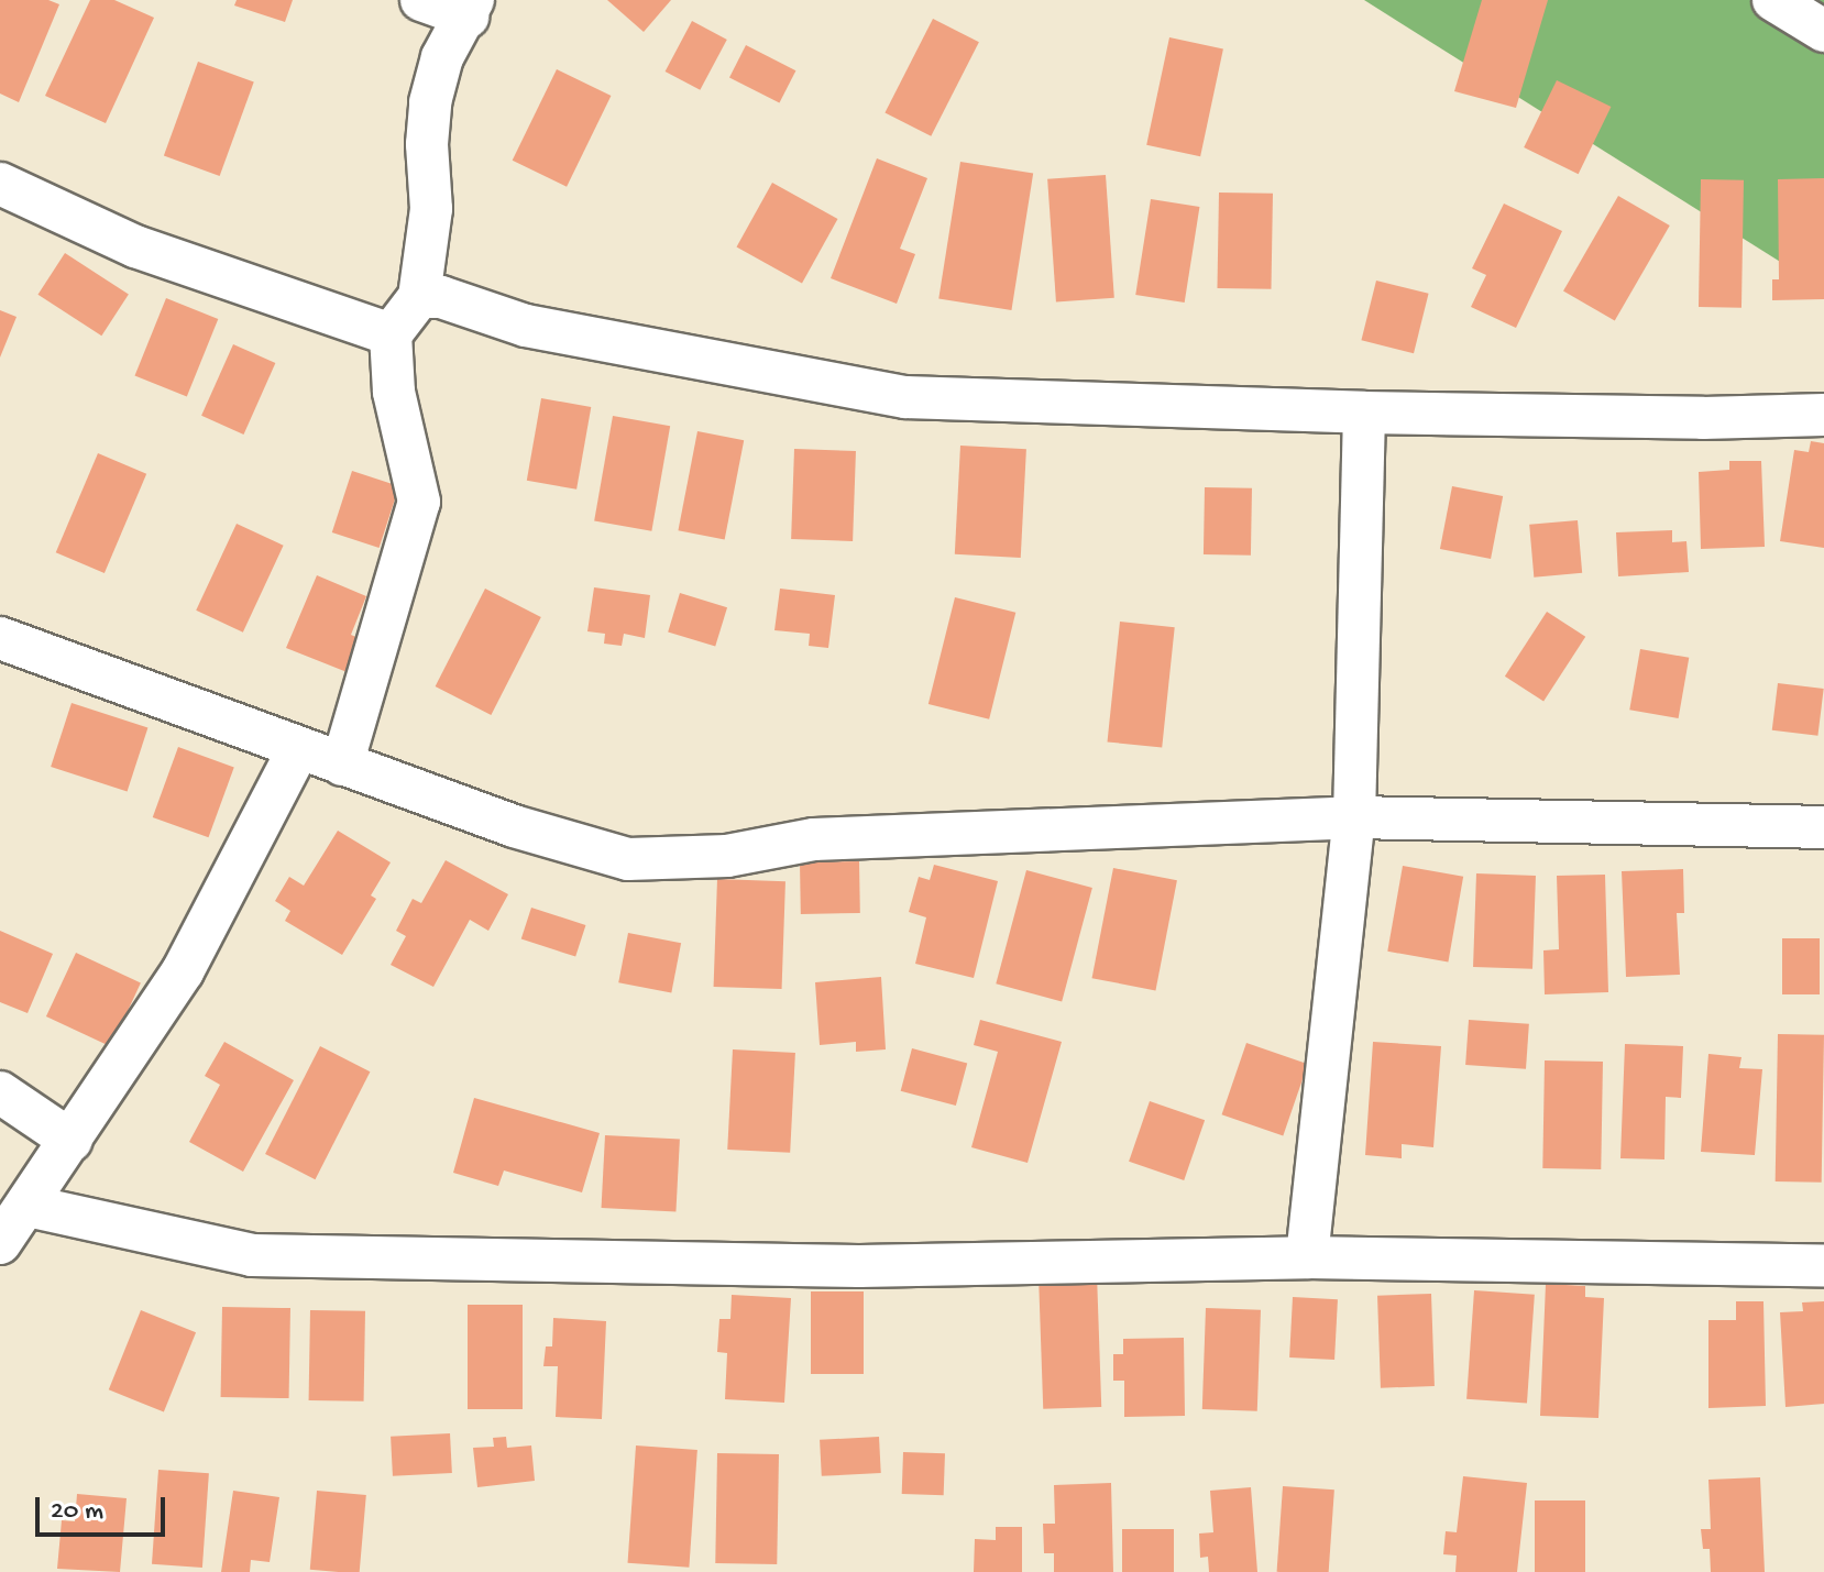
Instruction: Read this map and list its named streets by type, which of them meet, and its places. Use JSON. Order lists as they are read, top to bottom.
{
  "scale_bar": "20 m"
}
